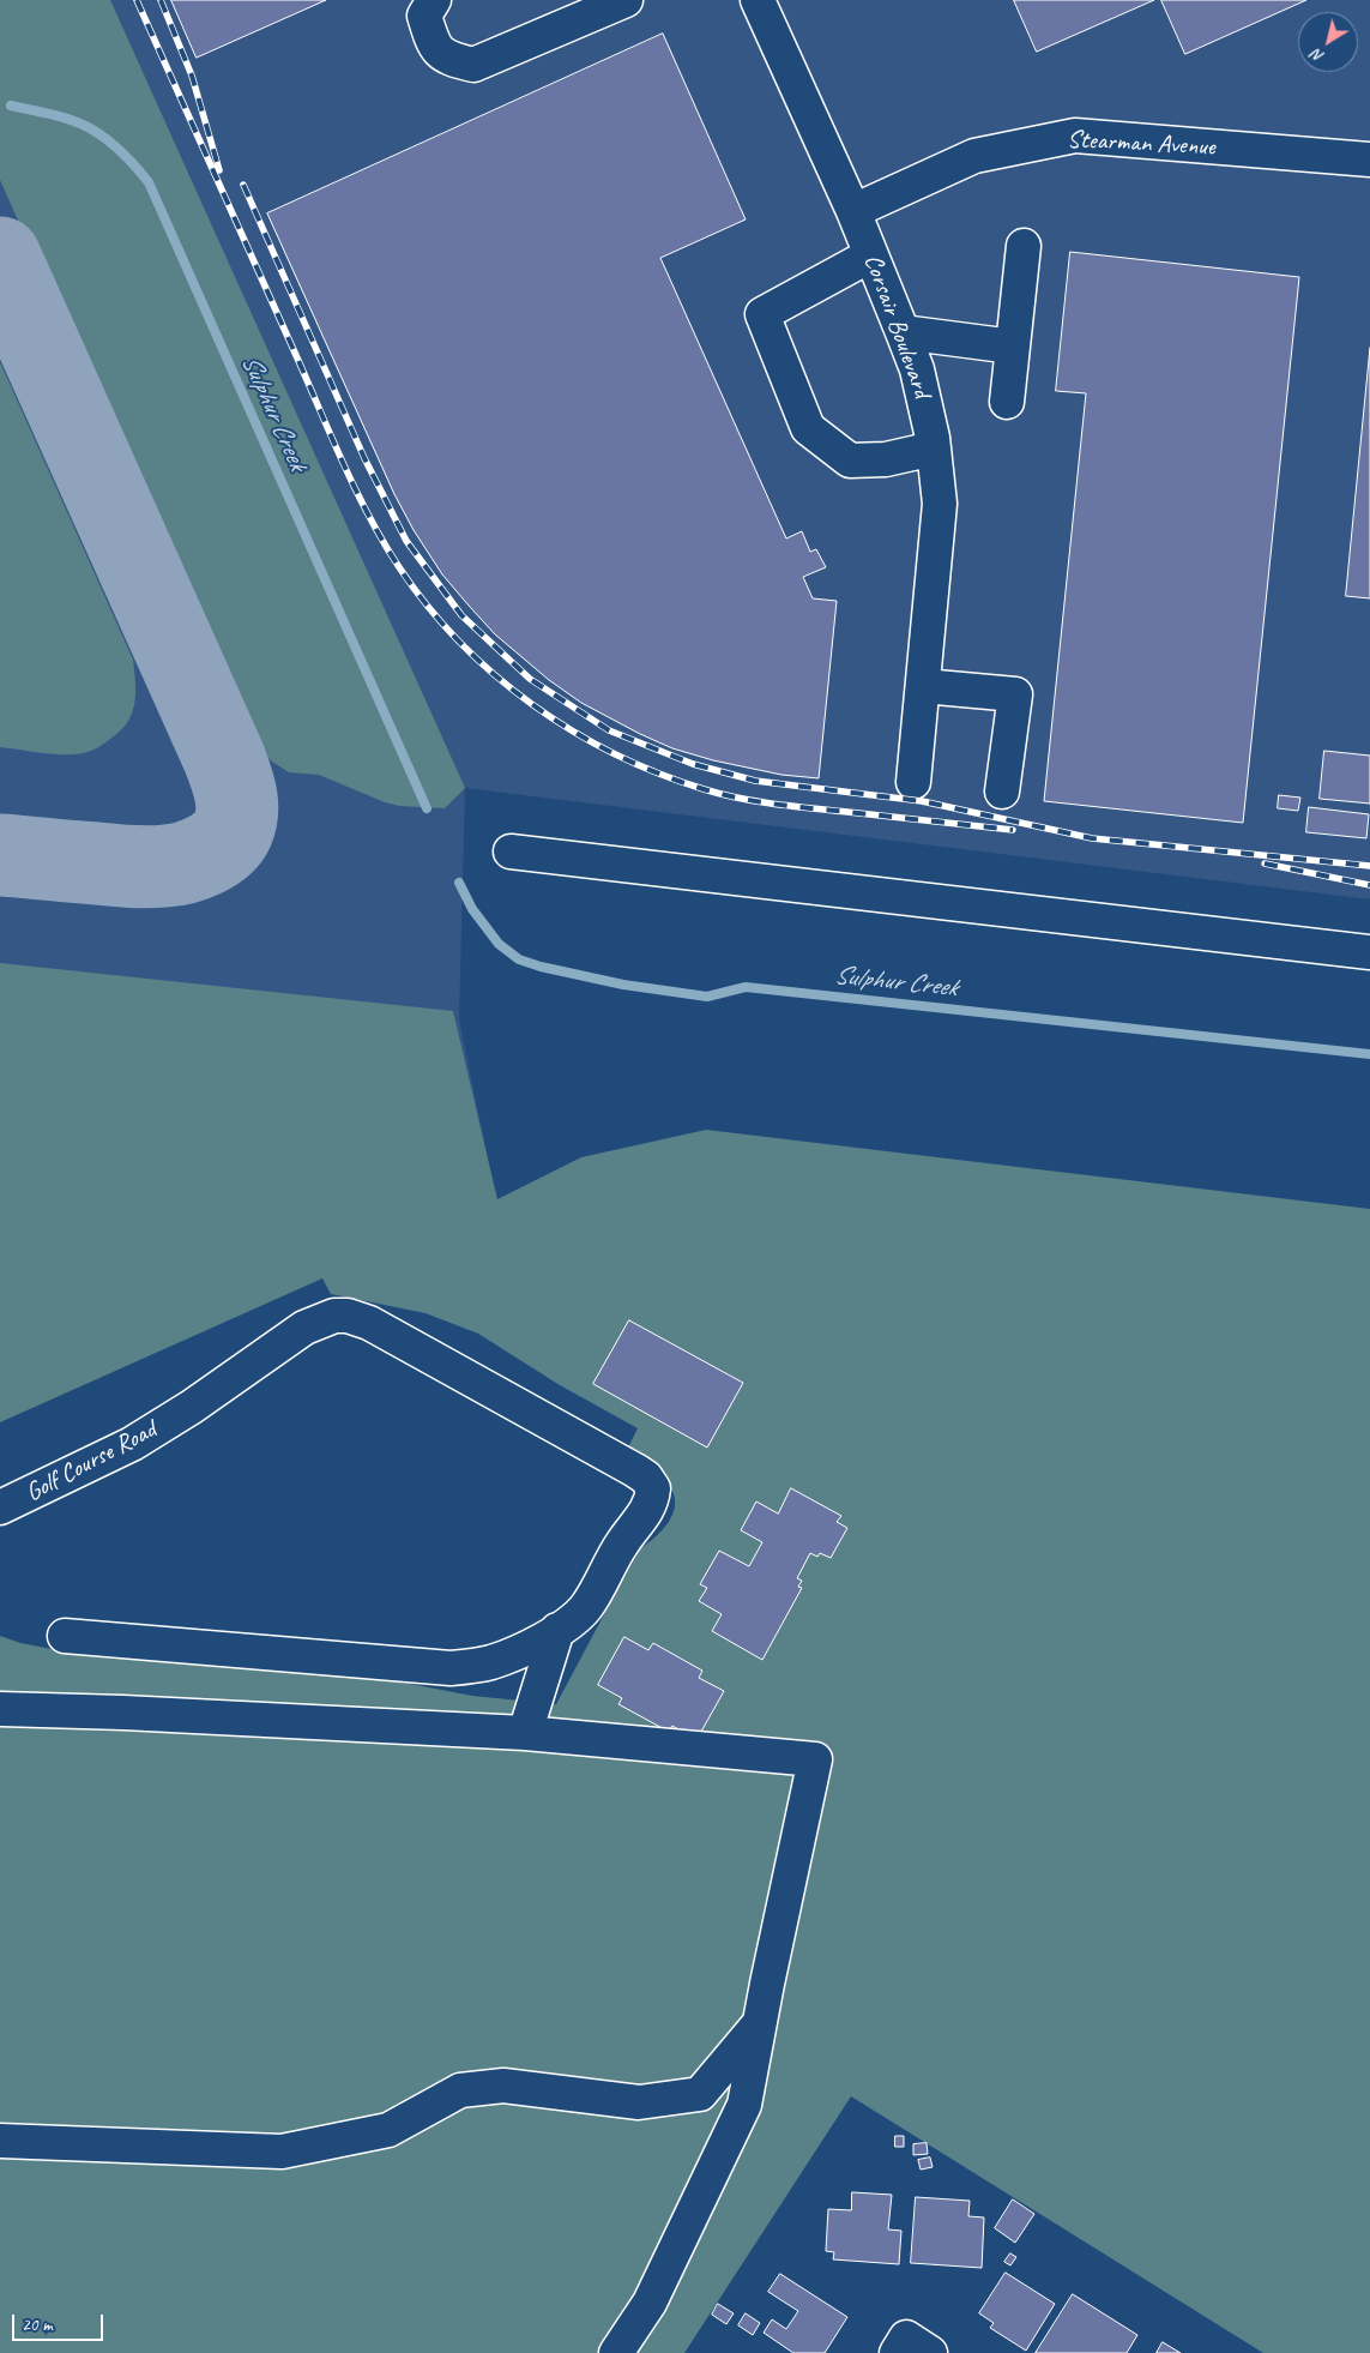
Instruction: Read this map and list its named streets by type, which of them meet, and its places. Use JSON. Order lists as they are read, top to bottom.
{
  "streets": {
    "street": ["Stearman Avenue", "Corsair Boulevard", "Golf Course Road"]
  },
  "crossings": [
    ["Stearman Avenue", "Corsair Boulevard"]
  ],
  "water": ["Sulphur Creek"],
  "scale_bar": "20 m",
  "north": "bottom left"
}
